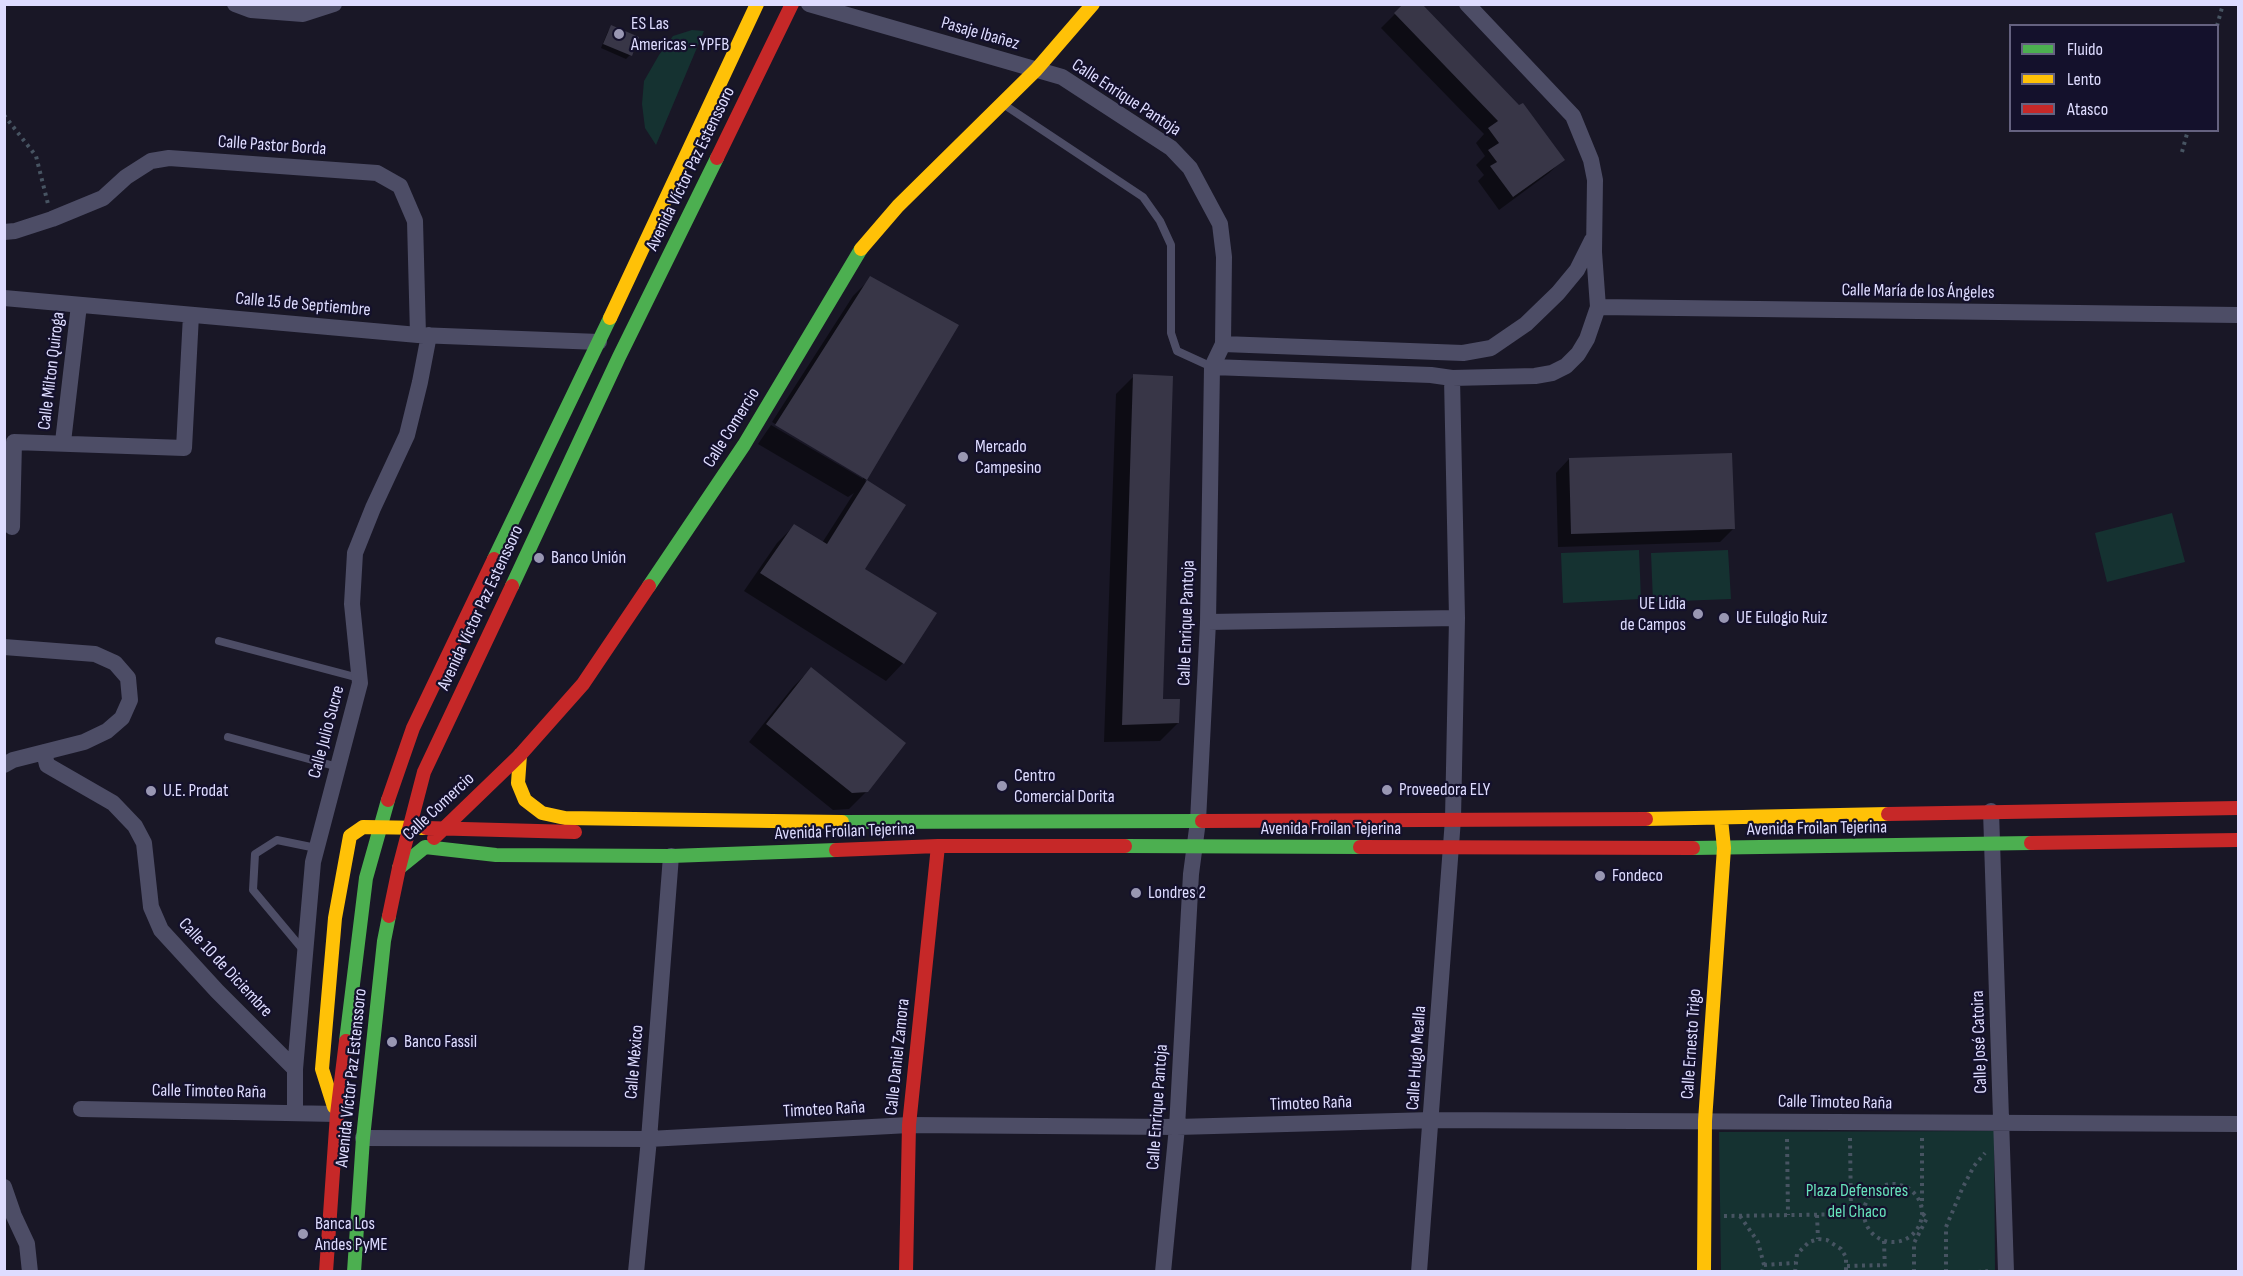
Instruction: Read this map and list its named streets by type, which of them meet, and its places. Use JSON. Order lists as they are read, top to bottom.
{
  "streets": {
    "main road": [
      "Avenida Víctor Paz Estenssoro",
      "Calle Comercio",
      "Avenida Froilan Tejerina",
      "Calle Ernesto Trigo",
      "Calle Daniel Zamora"
    ],
    "street": [
      "Pasaje Ibañez",
      "Calle Enrique Pantoja",
      "Calle Pastor Borda",
      "Calle María de los Ángeles",
      "Calle 15 de Septiembre",
      "Calle Milton Quiroga",
      "Calle Julio Sucre",
      "Calle 10 de Diciembre",
      "Calle José Catoira",
      "Calle Hugo Mealla",
      "Calle México",
      "Calle Timoteo Raña",
      "Timoteo Raña"
    ]
  },
  "crossings": [
    ["Pasaje Ibañez", "Calle Enrique Pantoja"],
    ["Pasaje Ibañez", "Calle Comercio"],
    ["Calle Enrique Pantoja", "Calle Comercio"],
    ["Calle Enrique Pantoja", "Avenida Froilan Tejerina"],
    ["Calle Enrique Pantoja", "Timoteo Raña"],
    ["Calle Pastor Borda", "Calle 15 de Septiembre"],
    ["Calle Pastor Borda", "Calle Julio Sucre"],
    ["Avenida Víctor Paz Estenssoro", "Calle 15 de Septiembre"],
    ["Avenida Víctor Paz Estenssoro", "Calle Comercio"],
    ["Avenida Víctor Paz Estenssoro", "Calle Timoteo Raña"],
    ["Avenida Víctor Paz Estenssoro", "Timoteo Raña"],
    ["Calle 15 de Septiembre", "Calle Milton Quiroga"],
    ["Calle 15 de Septiembre", "Calle Julio Sucre"],
    ["Calle Comercio", "Avenida Froilan Tejerina"],
    ["Calle Julio Sucre", "Calle 10 de Diciembre"],
    ["Calle Julio Sucre", "Calle Timoteo Raña"],
    ["Avenida Froilan Tejerina", "Calle José Catoira"],
    ["Avenida Froilan Tejerina", "Calle Ernesto Trigo"],
    ["Avenida Froilan Tejerina", "Calle Daniel Zamora"],
    ["Avenida Froilan Tejerina", "Calle Hugo Mealla"],
    ["Avenida Froilan Tejerina", "Calle México"],
    ["Calle José Catoira", "Calle Timoteo Raña"],
    ["Calle Ernesto Trigo", "Calle Timoteo Raña"],
    ["Calle Daniel Zamora", "Timoteo Raña"],
    ["Calle Hugo Mealla", "Calle Timoteo Raña"],
    ["Calle Hugo Mealla", "Timoteo Raña"],
    ["Calle México", "Timoteo Raña"],
    ["Calle Timoteo Raña", "Timoteo Raña"]
  ],
  "parks": ["Plaza Defensores del Chaco"],
  "places": [
    "ES Las Americas - YPFB",
    "Mercado Campesino",
    "Banco Unión",
    "UE Lidia de Campos",
    "UE Eulogio Ruiz",
    "Centro Comercial Dorita",
    "Proveedora ELY",
    "U.E. Prodat",
    "Fondeco",
    "Londres 2",
    "Banco Fassil",
    "Banca Los Andes PyME"
  ],
  "legend": ["Fluido", "Lento", "Atasco"]
}
